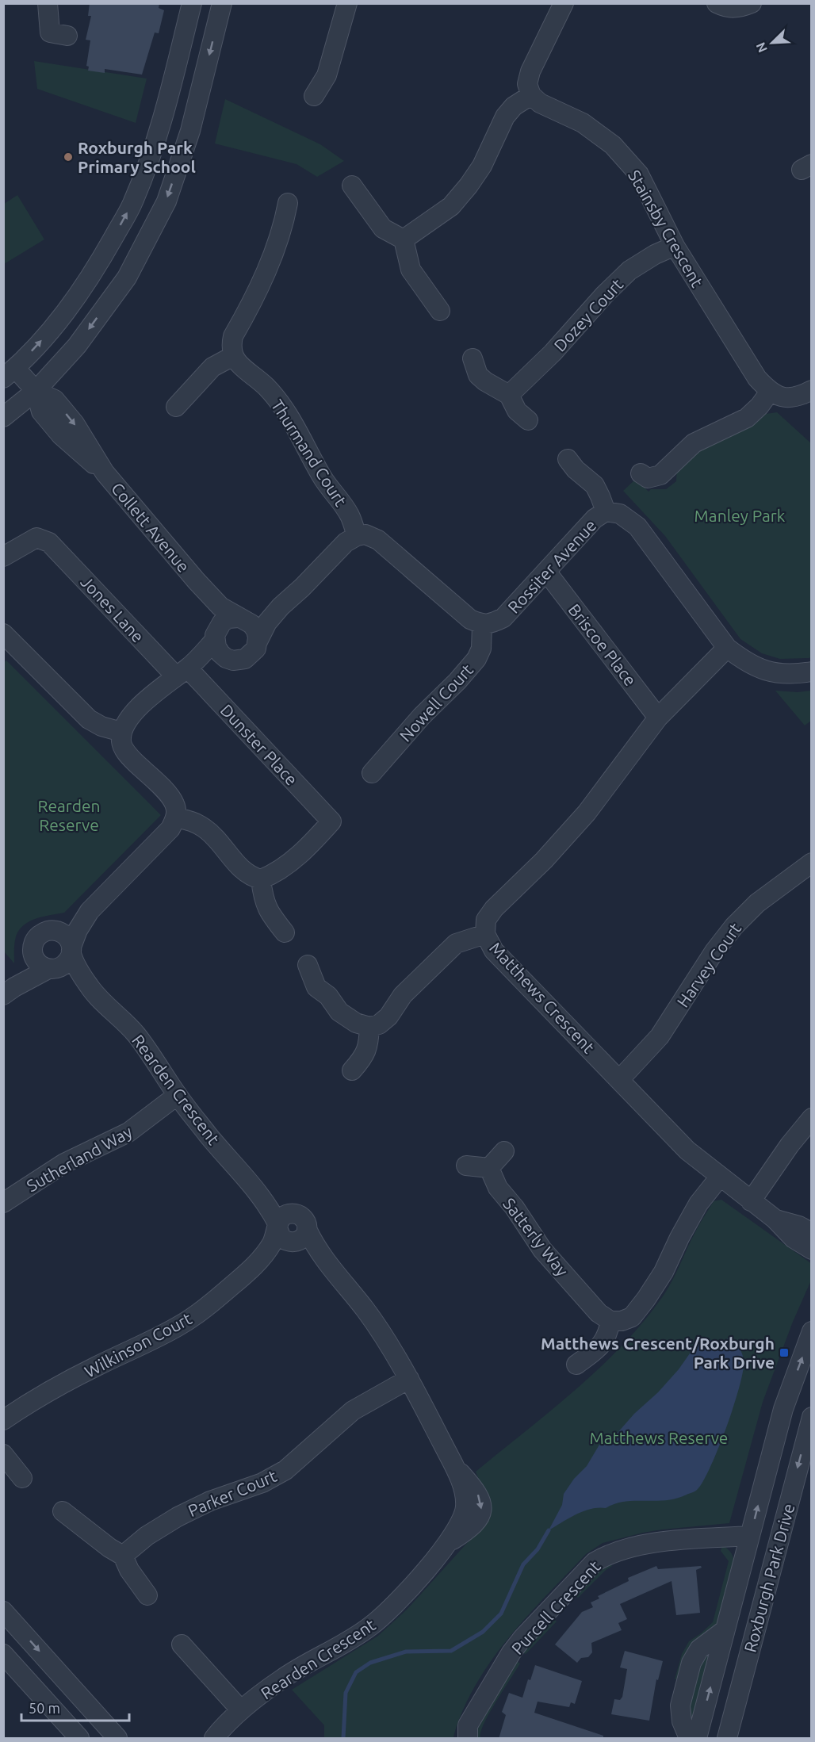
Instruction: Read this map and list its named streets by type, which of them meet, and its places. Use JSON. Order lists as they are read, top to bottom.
{
  "streets": {
    "street": [
      "Stainsby Crescent",
      "Dozey Court",
      "Thurmand Court",
      "Collett Avenue",
      "Rossiter Avenue",
      "Jones Lane",
      "Briscoe Place",
      "Nowell Court",
      "Dunster Place",
      "Harvey Court",
      "Matthews Crescent",
      "Rearden Crescent",
      "Sutherland Way",
      "Satterly Way",
      "Wilkinson Court",
      "Parker Court",
      "Roxburgh Park Drive",
      "Purcell Crescent"
    ]
  },
  "crossings": [
    ["Stainsby Crescent", "Dozey Court"],
    ["Rossiter Avenue", "Briscoe Place"],
    ["Rossiter Avenue", "Nowell Court"],
    ["Rossiter Avenue", "Matthews Crescent"],
    ["Jones Lane", "Dunster Place"],
    ["Briscoe Place", "Matthews Crescent"],
    ["Harvey Court", "Matthews Crescent"],
    ["Rearden Crescent", "Sutherland Way"],
    ["Rearden Crescent", "Wilkinson Court"],
    ["Rearden Crescent", "Parker Court"],
    ["Roxburgh Park Drive", "Purcell Crescent"]
  ],
  "parks": ["Manley Park", "Rearden Reserve", "Matthews Reserve"],
  "places": {
    "other": ["Roxburgh Park Primary School"],
    "transit": ["Matthews Crescent/Roxburgh Park Drive"]
  },
  "scale_bar": "50 m",
  "north": "bottom left"
}
